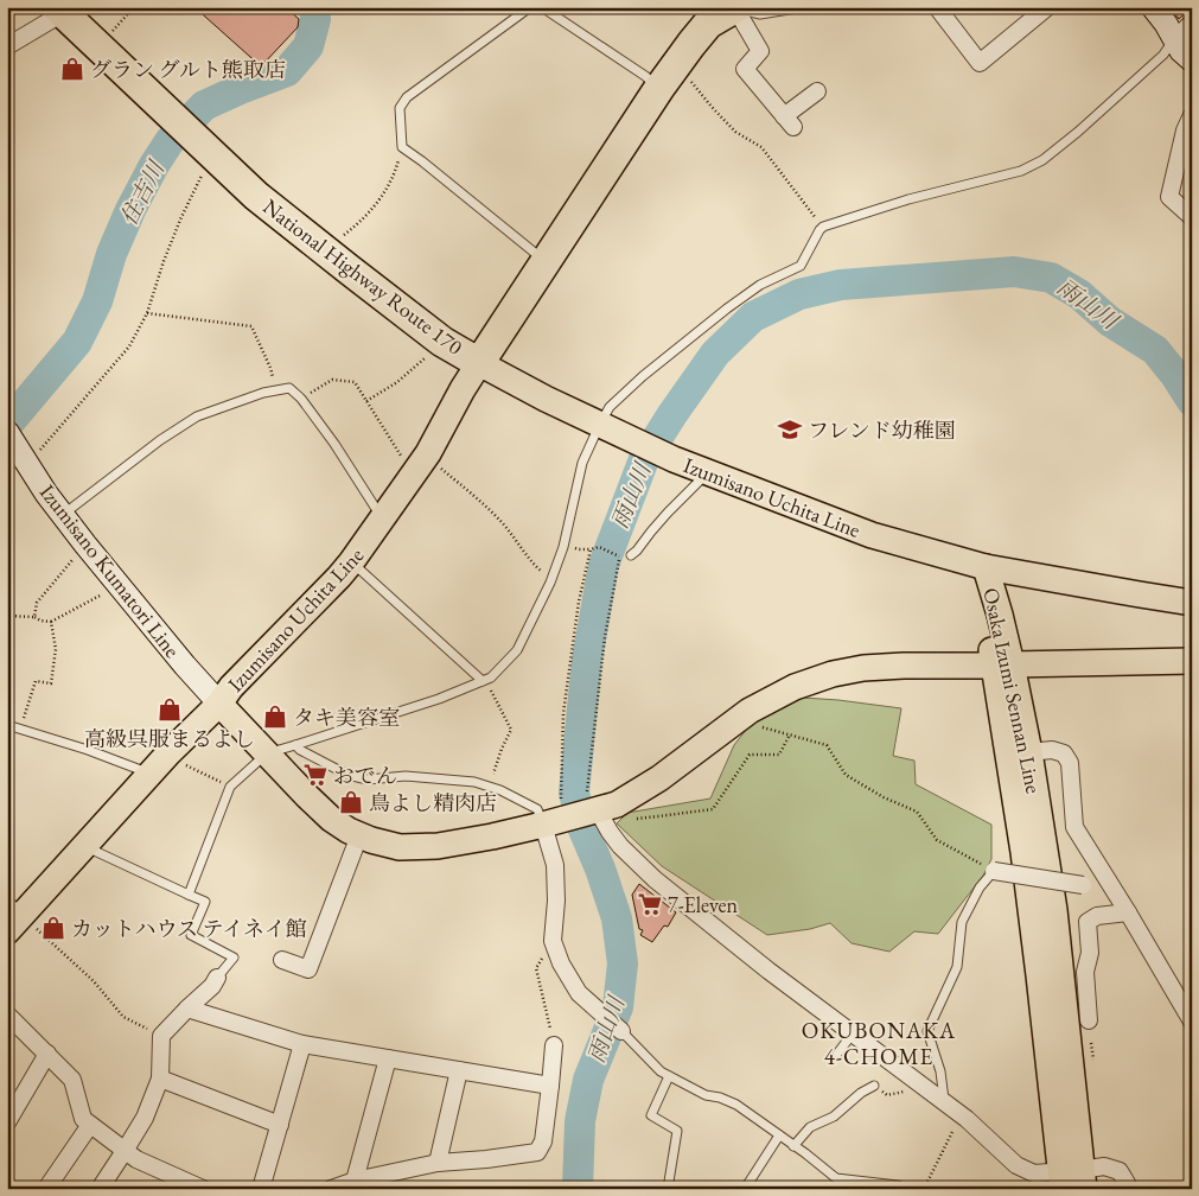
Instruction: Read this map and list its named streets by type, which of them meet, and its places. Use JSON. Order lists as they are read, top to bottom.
{
  "streets": {
    "highway": ["National Highway Route 170"],
    "main road": ["Izumisano Uchita Line", "Izumisano Kumatori Line", "Osaka Izumi Sennan Line"]
  },
  "crossings": [
    ["National Highway Route 170", "Izumisano Uchita Line"],
    ["Izumisano Uchita Line", "Izumisano Kumatori Line"],
    ["Izumisano Uchita Line", "Osaka Izumi Sennan Line"]
  ],
  "districts": ["OKUBONAKA 4-CHOME"],
  "water": ["住吉川", "雨山川"],
  "places": {
    "shop": [
      "グラン グルト熊取店",
      "高級呉服まるよし",
      "タキ美容室",
      "鳥よし精肉店",
      "カットハウス テイネイ館"
    ],
    "school or university": ["フレンド幼稚園"],
    "supermarket": ["おでん", "7-Eleven"]
  }
}
